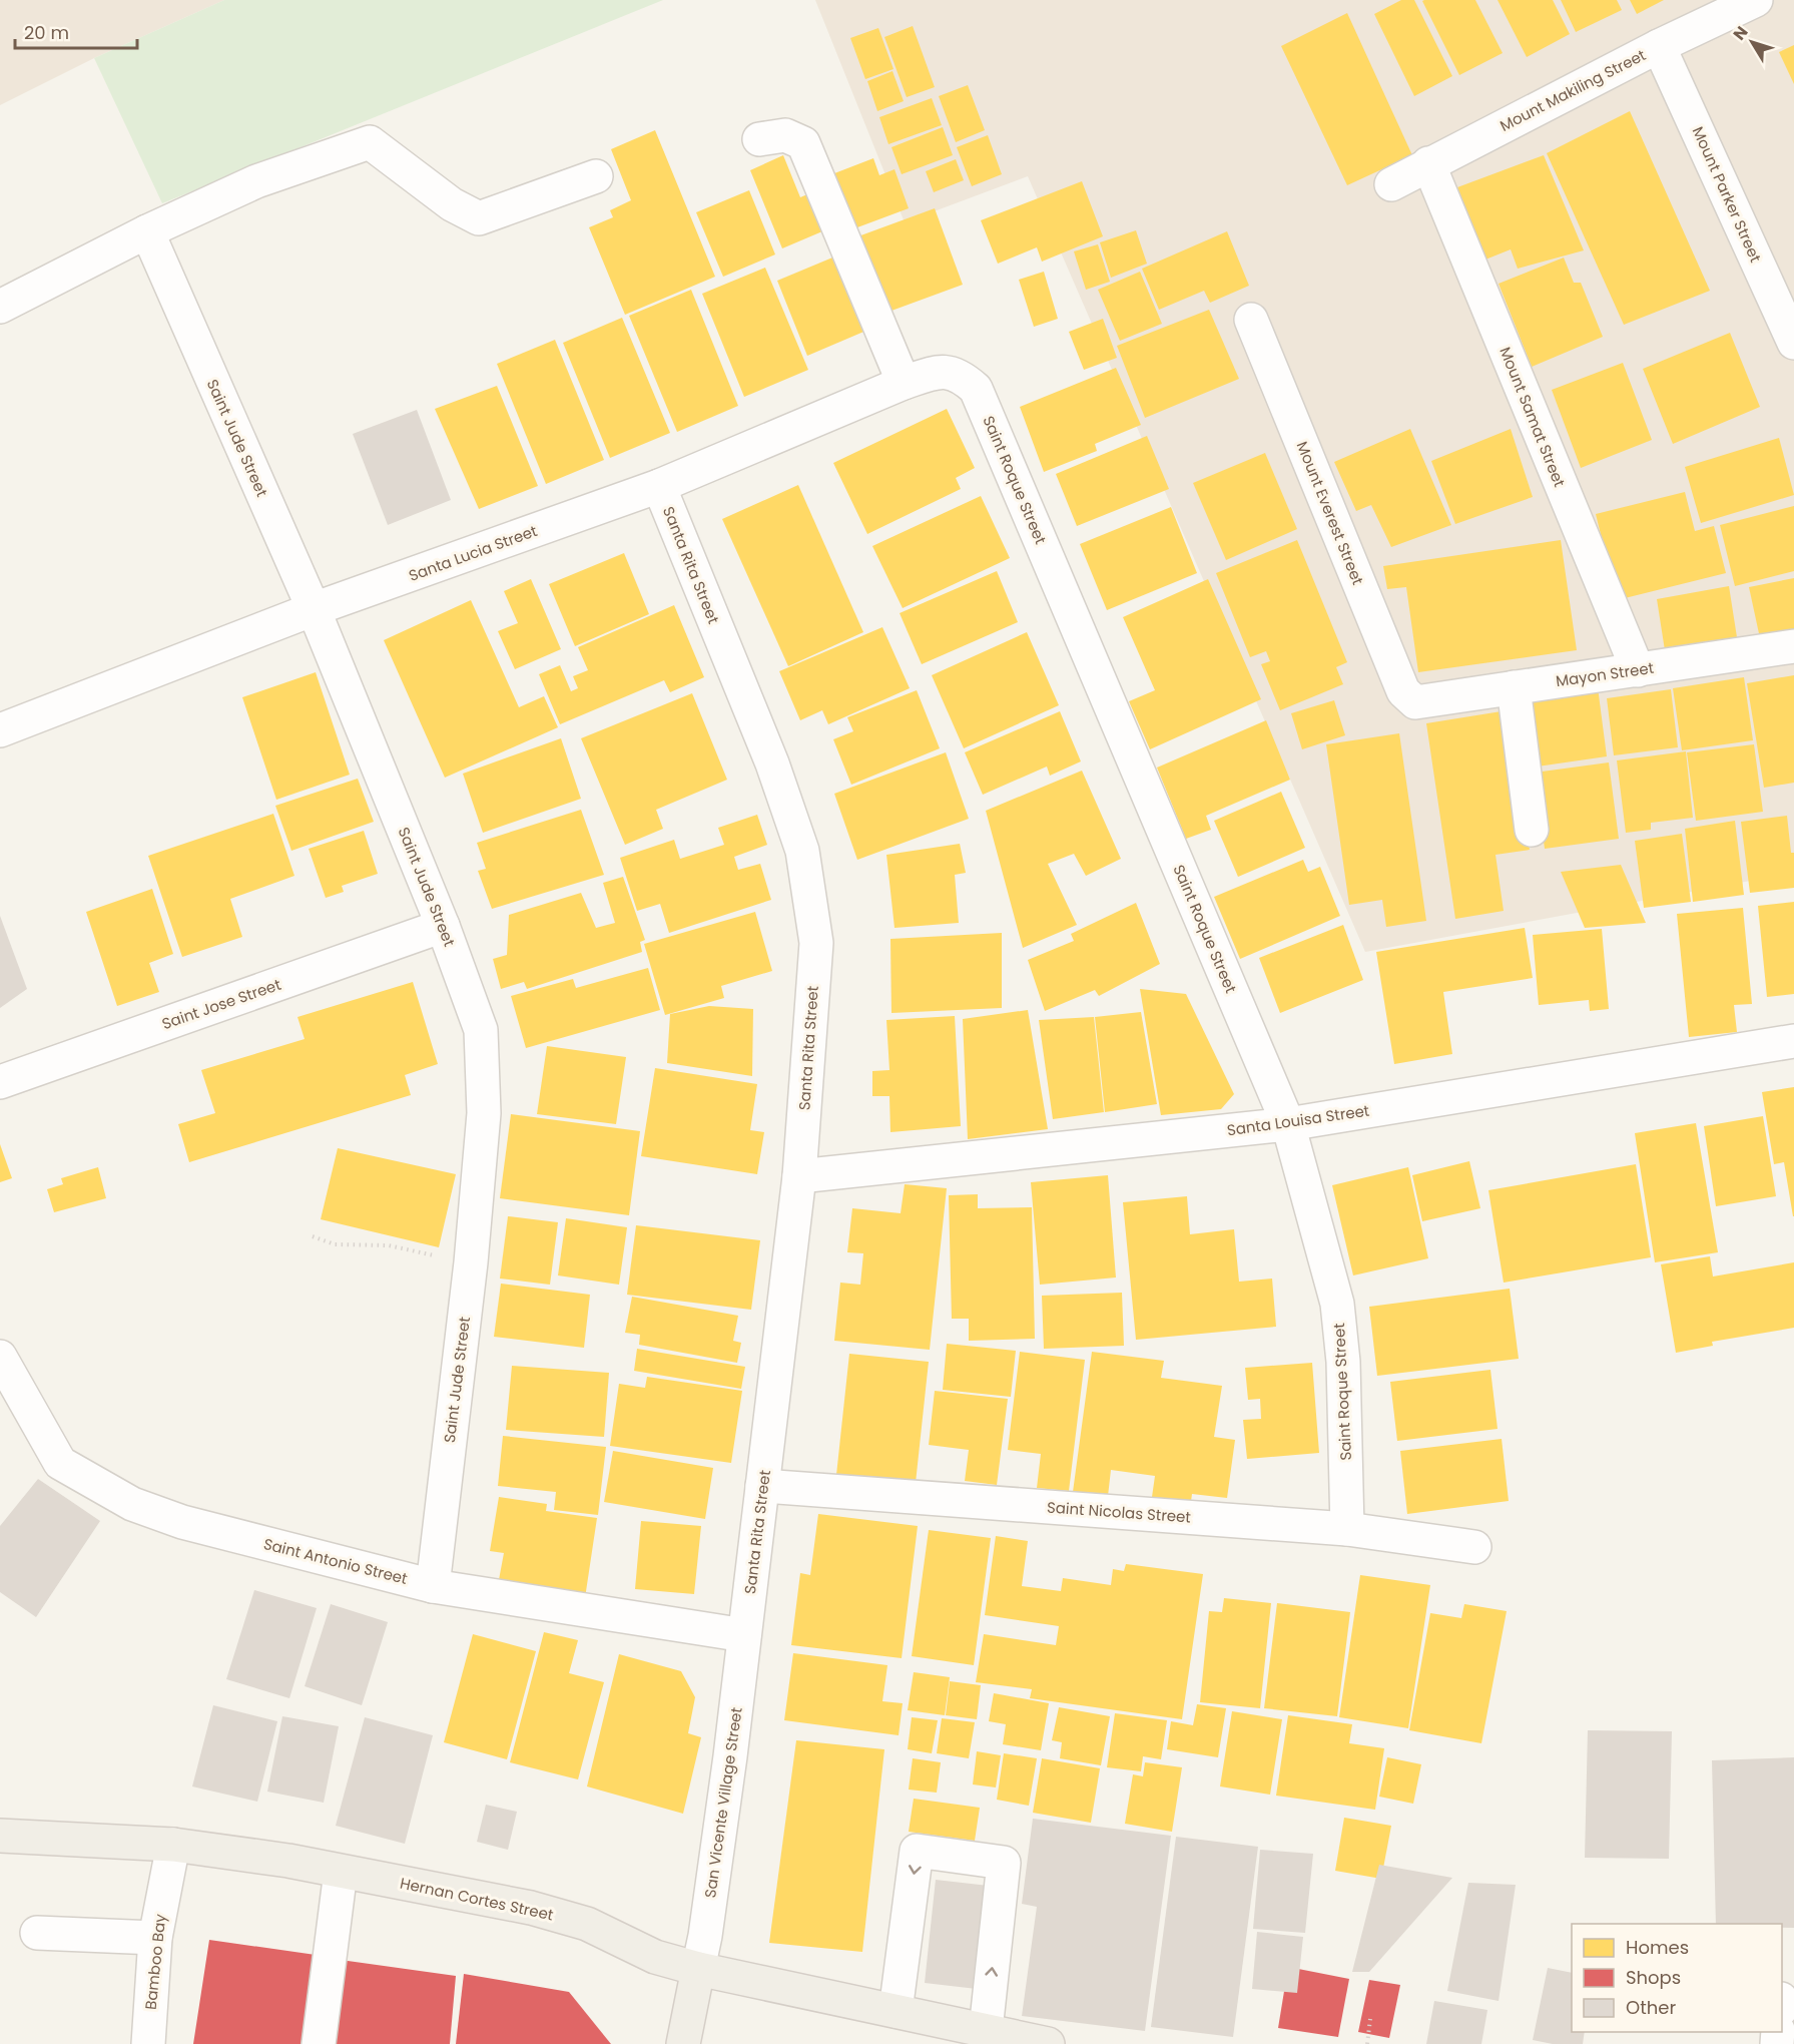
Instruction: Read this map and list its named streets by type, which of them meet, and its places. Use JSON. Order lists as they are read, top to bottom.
{
  "streets": {
    "main road": ["Hernan Cortes Street"],
    "street": [
      "Mount Makiling Street",
      "Mount Parker Street",
      "Mount Samat Street",
      "Saint Jude Street",
      "Saint Roque Street",
      "Mount Everest Street",
      "Santa Lucia Street",
      "Santa Rita Street",
      "Mayon Street",
      "Saint Jose Street",
      "Santa Louisa Street",
      "Saint Nicolas Street",
      "Saint Antonio Street",
      "San Vicente Village Street",
      "Bamboo Bay"
    ]
  },
  "crossings": [
    ["Mount Makiling Street", "Mount Parker Street"],
    ["Mount Makiling Street", "Mount Samat Street"],
    ["Mount Samat Street", "Mayon Street"],
    ["Saint Jude Street", "Santa Lucia Street"],
    ["Saint Jude Street", "Saint Jose Street"],
    ["Saint Jude Street", "Saint Antonio Street"],
    ["Saint Roque Street", "Santa Lucia Street"],
    ["Saint Roque Street", "Santa Louisa Street"],
    ["Saint Roque Street", "Saint Nicolas Street"],
    ["Mount Everest Street", "Mayon Street"],
    ["Santa Lucia Street", "Santa Rita Street"],
    ["Santa Rita Street", "Santa Louisa Street"],
    ["Santa Rita Street", "Saint Nicolas Street"],
    ["Santa Rita Street", "Saint Antonio Street"],
    ["Santa Rita Street", "San Vicente Village Street"],
    ["Saint Antonio Street", "San Vicente Village Street"],
    ["San Vicente Village Street", "Hernan Cortes Street"],
    ["Hernan Cortes Street", "Bamboo Bay"]
  ],
  "legend": ["Homes", "Shops", "Other"],
  "scale_bar": "20 m",
  "north": "top left"
}
